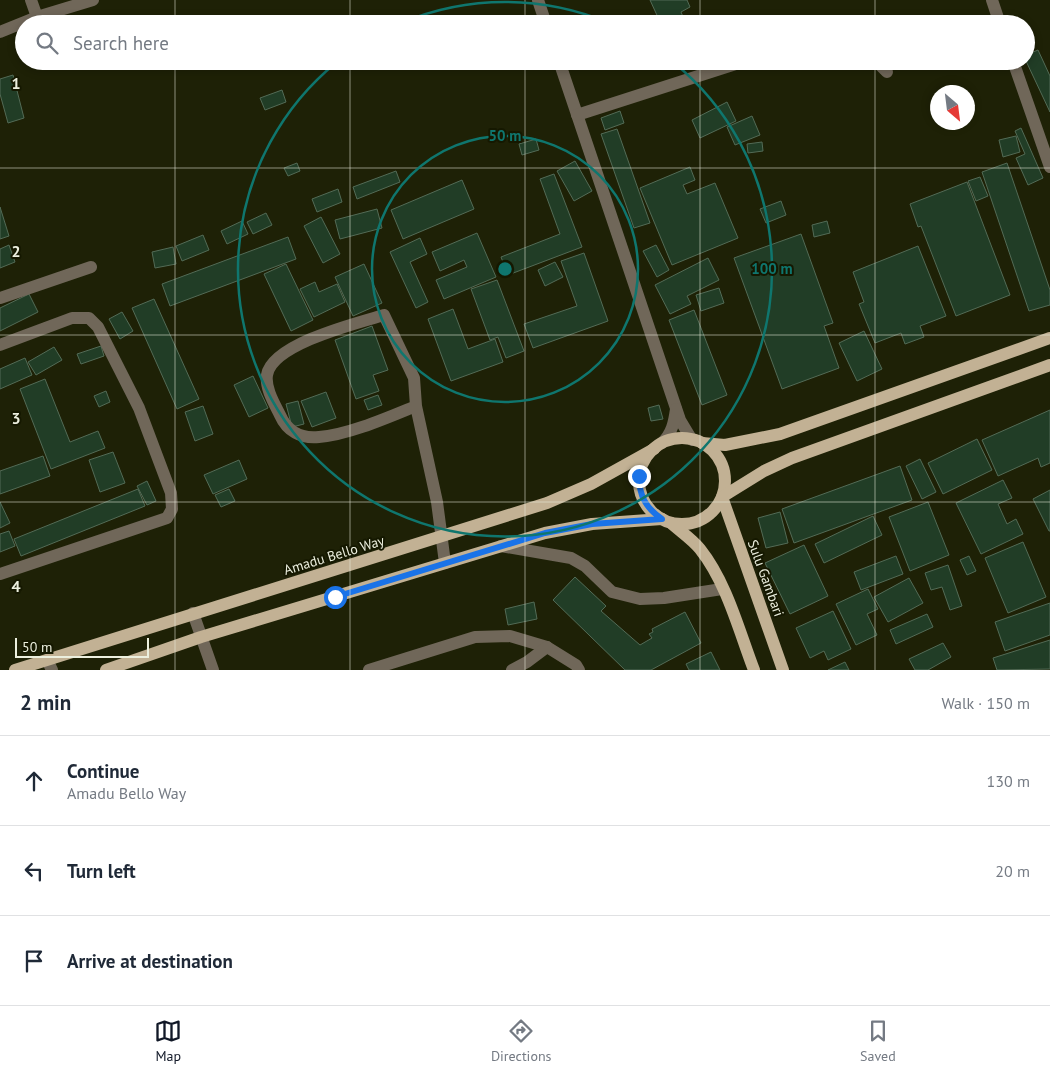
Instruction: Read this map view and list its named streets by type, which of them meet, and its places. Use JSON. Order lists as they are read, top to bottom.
{
  "streets": {
    "main road": ["Amadu Bello Way", "Sulu Gambari"]
  },
  "crossings": [
    ["Amadu Bello Way", "Sulu Gambari"]
  ],
  "scale_bar": "50 m",
  "north": "bottom right",
  "page": {
    "search": "Search here",
    "scale": "50 m",
    "heading": ["2 min", "Walk · 150 m"],
    "list": [
      ["Continue", "Amadu Bello Way", "130 m"],
      ["Turn left", "20 m"],
      "Arrive at destination"
    ],
    "nav": ["Map", "Directions", "Saved"]
  },
  "grid": {
    "rows": [
      "1",
      "2",
      "3",
      "4"
    ]
  },
  "rings": ["50 m", "100 m"]
}
